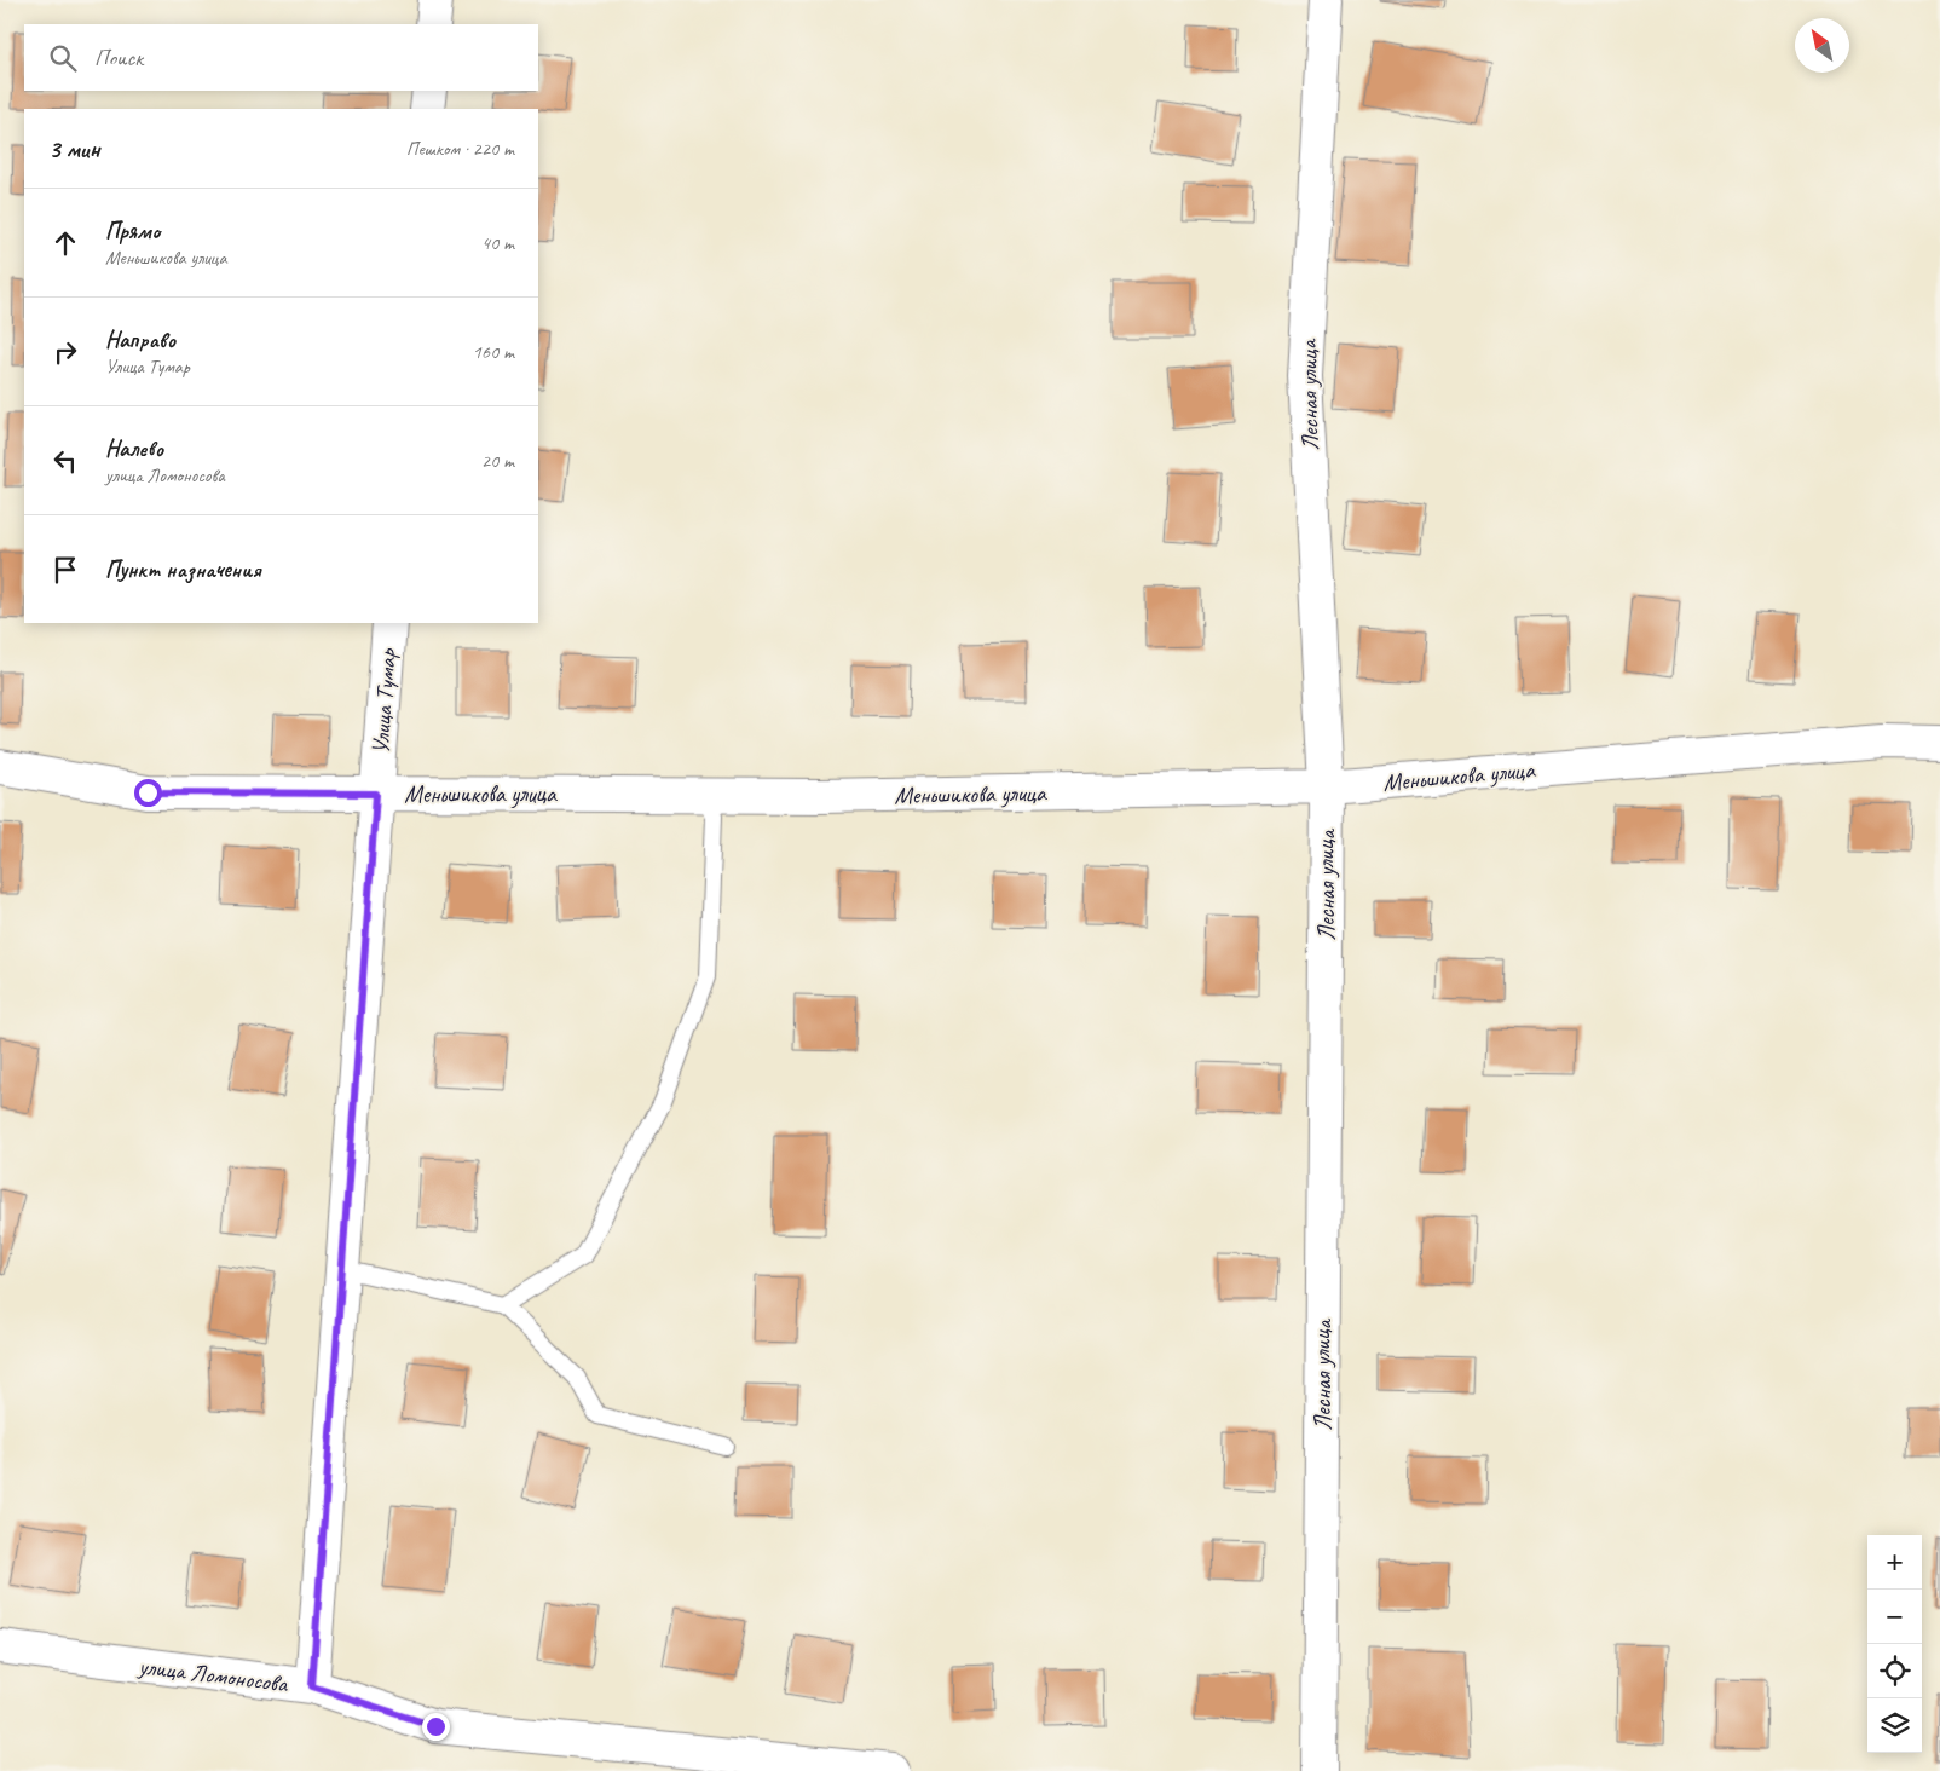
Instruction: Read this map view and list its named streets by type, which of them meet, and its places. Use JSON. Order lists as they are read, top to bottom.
{
  "streets": {
    "street": [
      "Лесная улица",
      "Улица Тумар",
      "Меньшикова улица",
      "улица Ломоносова"
    ]
  },
  "crossings": [
    ["Лесная улица", "Меньшикова улица"],
    ["Улица Тумар", "Меньшикова улица"],
    ["Улица Тумар", "улица Ломоносова"]
  ],
  "north": "top left",
  "page": {
    "search": "Поиск",
    "heading": ["3 мин", "Пешком · 220 m"],
    "list": [
      ["Прямо", "Меньшикова улица", "40 m"],
      ["Направо", "Улица Тумар", "160 m"],
      ["Налево", "улица Ломоносова", "20 m"],
      "Пункт назначения"
    ],
    "map_buttons": ["+", "−"]
  }
}
